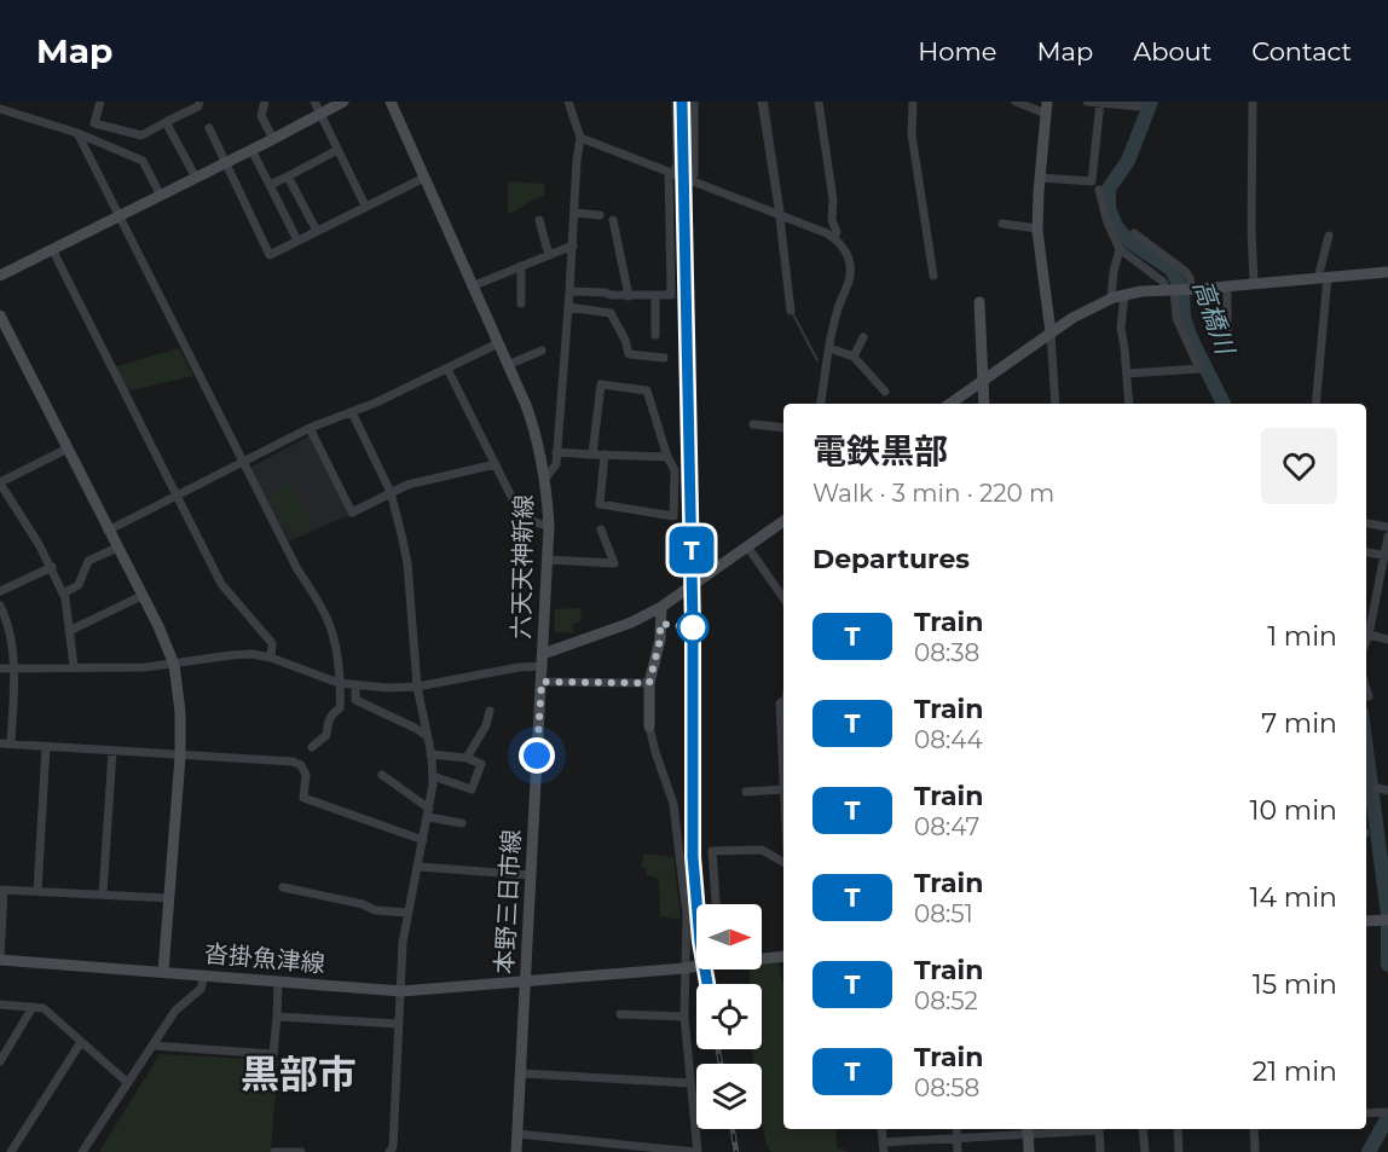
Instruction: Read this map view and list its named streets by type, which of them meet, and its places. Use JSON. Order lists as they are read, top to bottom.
{
  "streets": {
    "main road": ["六天天神新線", "本野三日市線", "沓掛魚津線"]
  },
  "crossings": [
    ["六天天神新線", "本野三日市線"],
    ["本野三日市線", "沓掛魚津線"]
  ],
  "districts": ["黒部市"],
  "water": ["高橋川"],
  "north": "right",
  "page": {
    "header": "Map",
    "nav": [
      "Home",
      "Map",
      "About",
      "Contact"
    ],
    "on_map": "T",
    "heading": [
      ["電鉄黒部", "Walk · 3 min · 220 m"],
      "Departures"
    ],
    "list": [
      {
        "mark": "T",
        "name": "Train",
        "note": "08:38",
        "value": "1 min"
      },
      {
        "mark": "T",
        "name": "Train",
        "note": "08:44",
        "value": "7 min"
      },
      {
        "mark": "T",
        "name": "Train",
        "note": "08:47",
        "value": "10 min"
      },
      {
        "mark": "T",
        "name": "Train",
        "note": "08:51",
        "value": "14 min"
      },
      {
        "mark": "T",
        "name": "Train",
        "note": "08:52",
        "value": "15 min"
      },
      {
        "mark": "T",
        "name": "Train",
        "note": "08:58",
        "value": "21 min"
      }
    ]
  }
}
